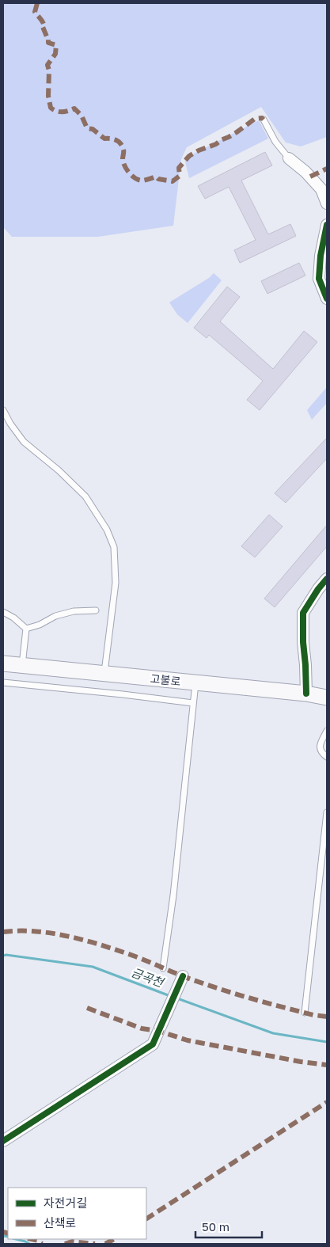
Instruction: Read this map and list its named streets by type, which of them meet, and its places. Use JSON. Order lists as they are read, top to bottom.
{
  "streets": {
    "main road": ["고불로"]
  },
  "water": ["금곡천"],
  "legend": ["자전거길", "산책로"],
  "scale_bar": "50 m"
}
